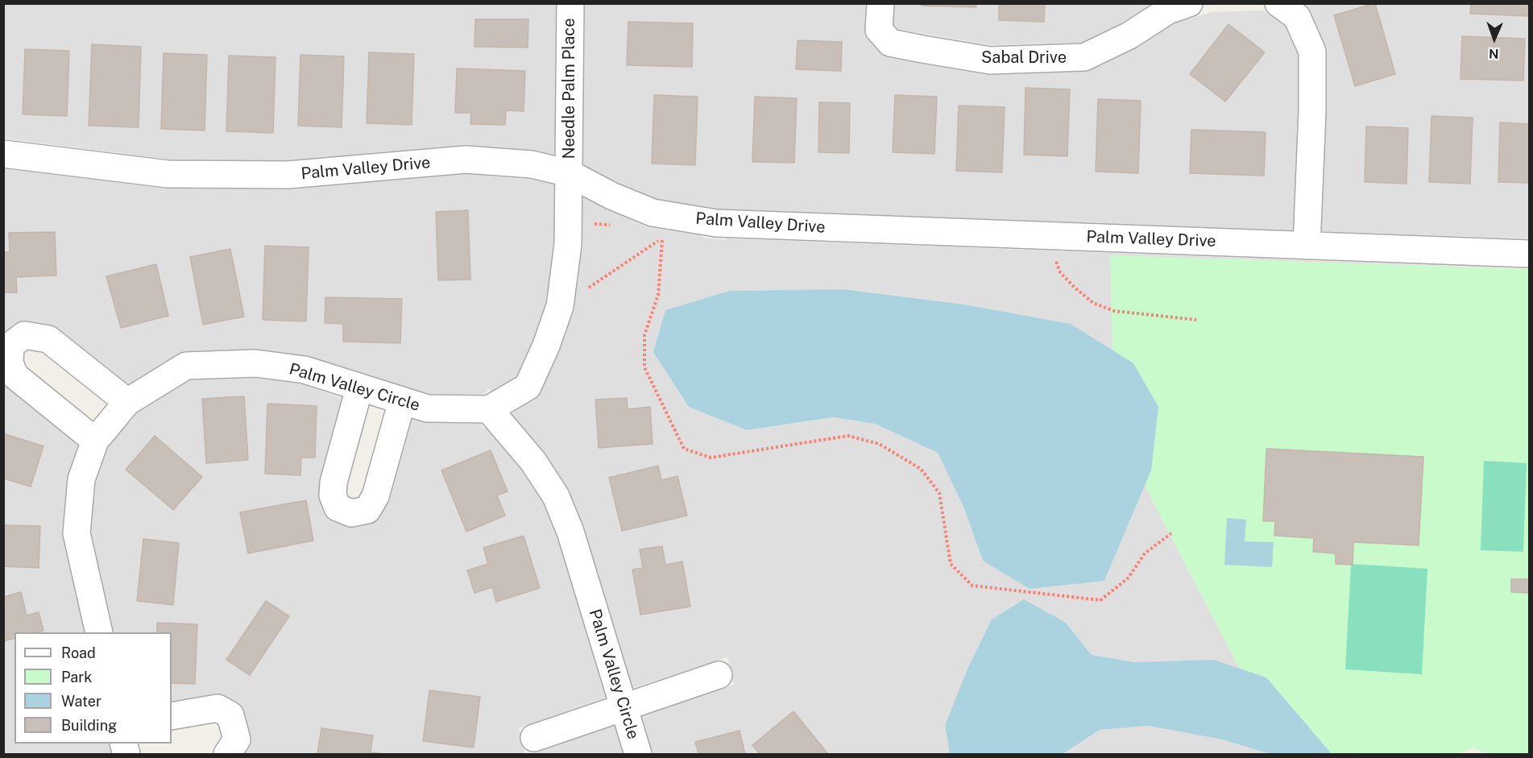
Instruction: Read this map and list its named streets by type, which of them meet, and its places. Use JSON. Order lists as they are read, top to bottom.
{
  "streets": {
    "street": [
      "Sabal Drive",
      "Needle Palm Place",
      "Palm Valley Drive",
      "Palm Valley Circle"
    ]
  },
  "crossings": [
    ["Needle Palm Place", "Palm Valley Drive"],
    ["Needle Palm Place", "Palm Valley Circle"]
  ],
  "legend": [
    "Road",
    "Park",
    "Water",
    "Building"
  ],
  "north": "bottom"
}
